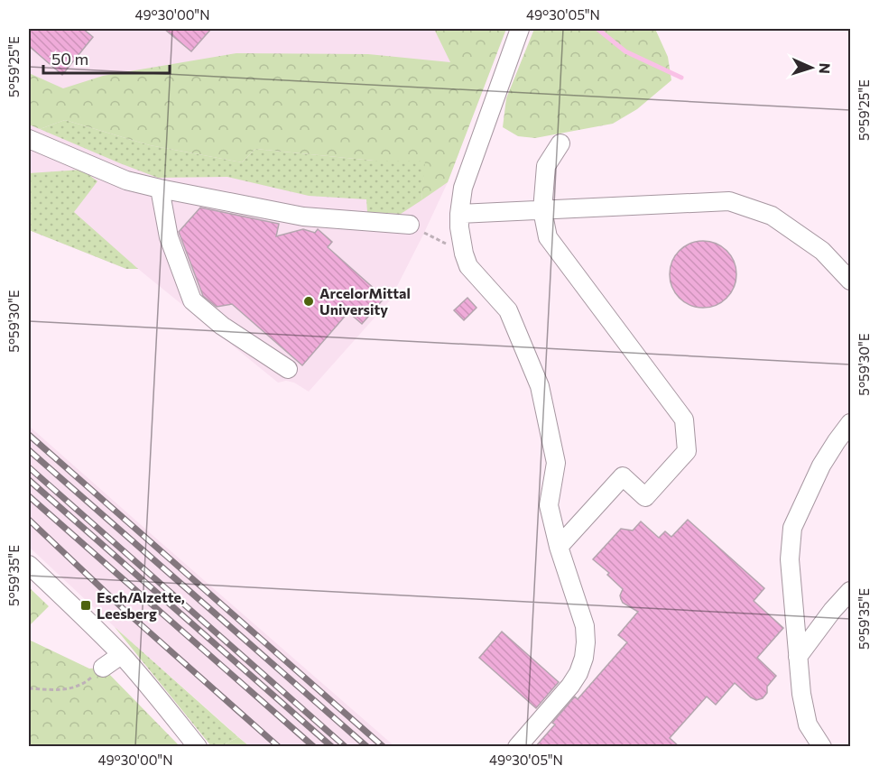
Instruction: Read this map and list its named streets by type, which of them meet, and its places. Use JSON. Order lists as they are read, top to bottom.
{
  "places": {
    "other": ["ArcelorMittal University"],
    "transit": ["Esch/Alzette, Leesberg"]
  },
  "scale_bar": "50 m",
  "north": "right",
  "coordinates": [
    "49°30'00\"N",
    "49°30'05\"N",
    "5°59'25\"E",
    "5°59'30\"E",
    "5°59'35\"E"
  ]
}
